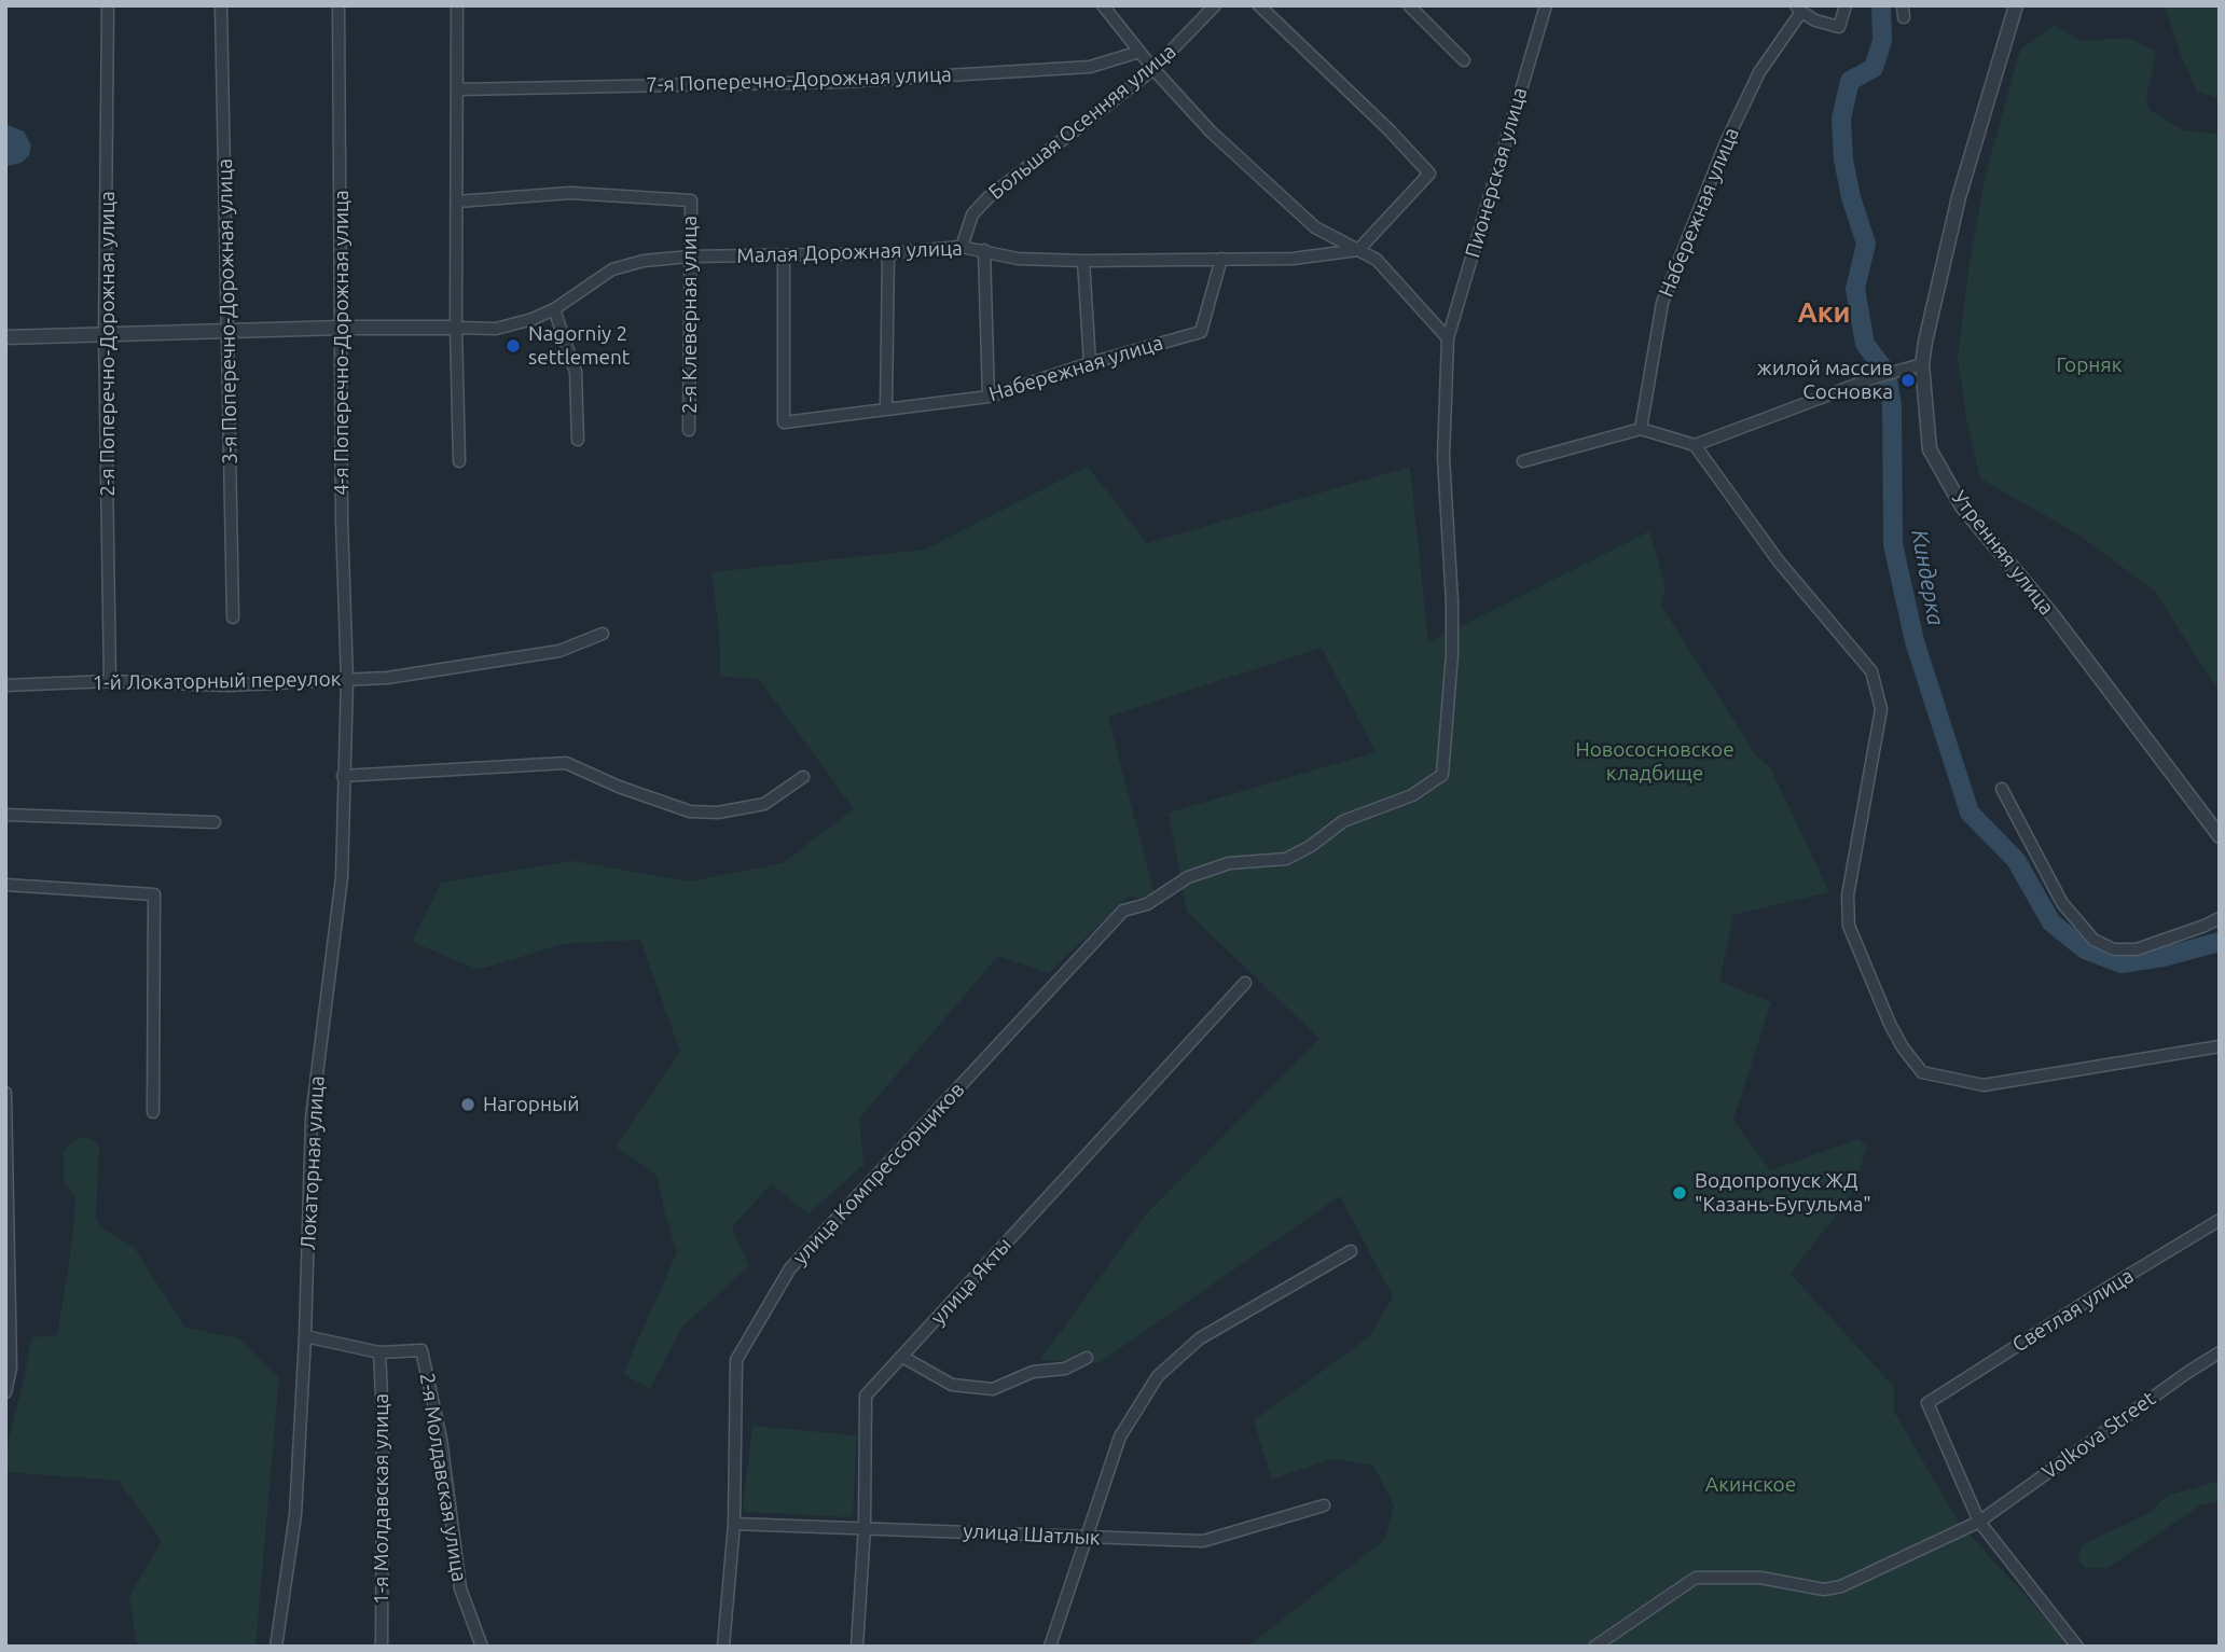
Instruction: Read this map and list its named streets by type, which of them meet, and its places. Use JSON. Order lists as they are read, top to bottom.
{
  "streets": {
    "street": [
      "7-я Поперечно-Дорожная улица",
      "Большая Осенняя улица",
      "Пионерская улица",
      "Набережная улица",
      "Малая Дорожная улица",
      "3-я Поперечно-Дорожная улица",
      "2-я Клеверная улица",
      "4-я Поперечно-Дорожная улица",
      "2-я Поперечно-Дорожная улица",
      "Утренняя улица",
      "1-й Локаторный переулок",
      "Локаторная улица",
      "улица Компрессорщиков",
      "улица Якты",
      "Светлая улица",
      "Volkova Street",
      "2-я Молдавская улица",
      "1-я Молдавская улица",
      "улица Шатлык"
    ]
  },
  "crossings": [
    ["Большая Осенняя улица", "Малая Дорожная улица"],
    ["Пионерская улица", "улица Компрессорщиков"],
    ["Набережная улица", "Малая Дорожная улица"],
    ["Малая Дорожная улица", "2-я Клеверная улица"],
    ["4-я Поперечно-Дорожная улица", "1-й Локаторный переулок"],
    ["4-я Поперечно-Дорожная улица", "Локаторная улица"],
    ["2-я Поперечно-Дорожная улица", "1-й Локаторный переулок"],
    ["1-й Локаторный переулок", "Локаторная улица"],
    ["улица Компрессорщиков", "улица Шатлык"],
    ["улица Якты", "улица Шатлык"],
    ["Светлая улица", "Volkova Street"],
    ["2-я Молдавская улица", "1-я Молдавская улица"]
  ],
  "districts": ["Аки"],
  "water": ["Киндерка"],
  "parks": ["Горняк", "Новососновское кладбище", "Акинское"],
  "places": [
    "Nagorniy 2 settlement",
    "жилой массив Сосновка",
    "Нагорный",
    "Водопропуск ЖД \"Казань-Бугульма\""
  ]
}
